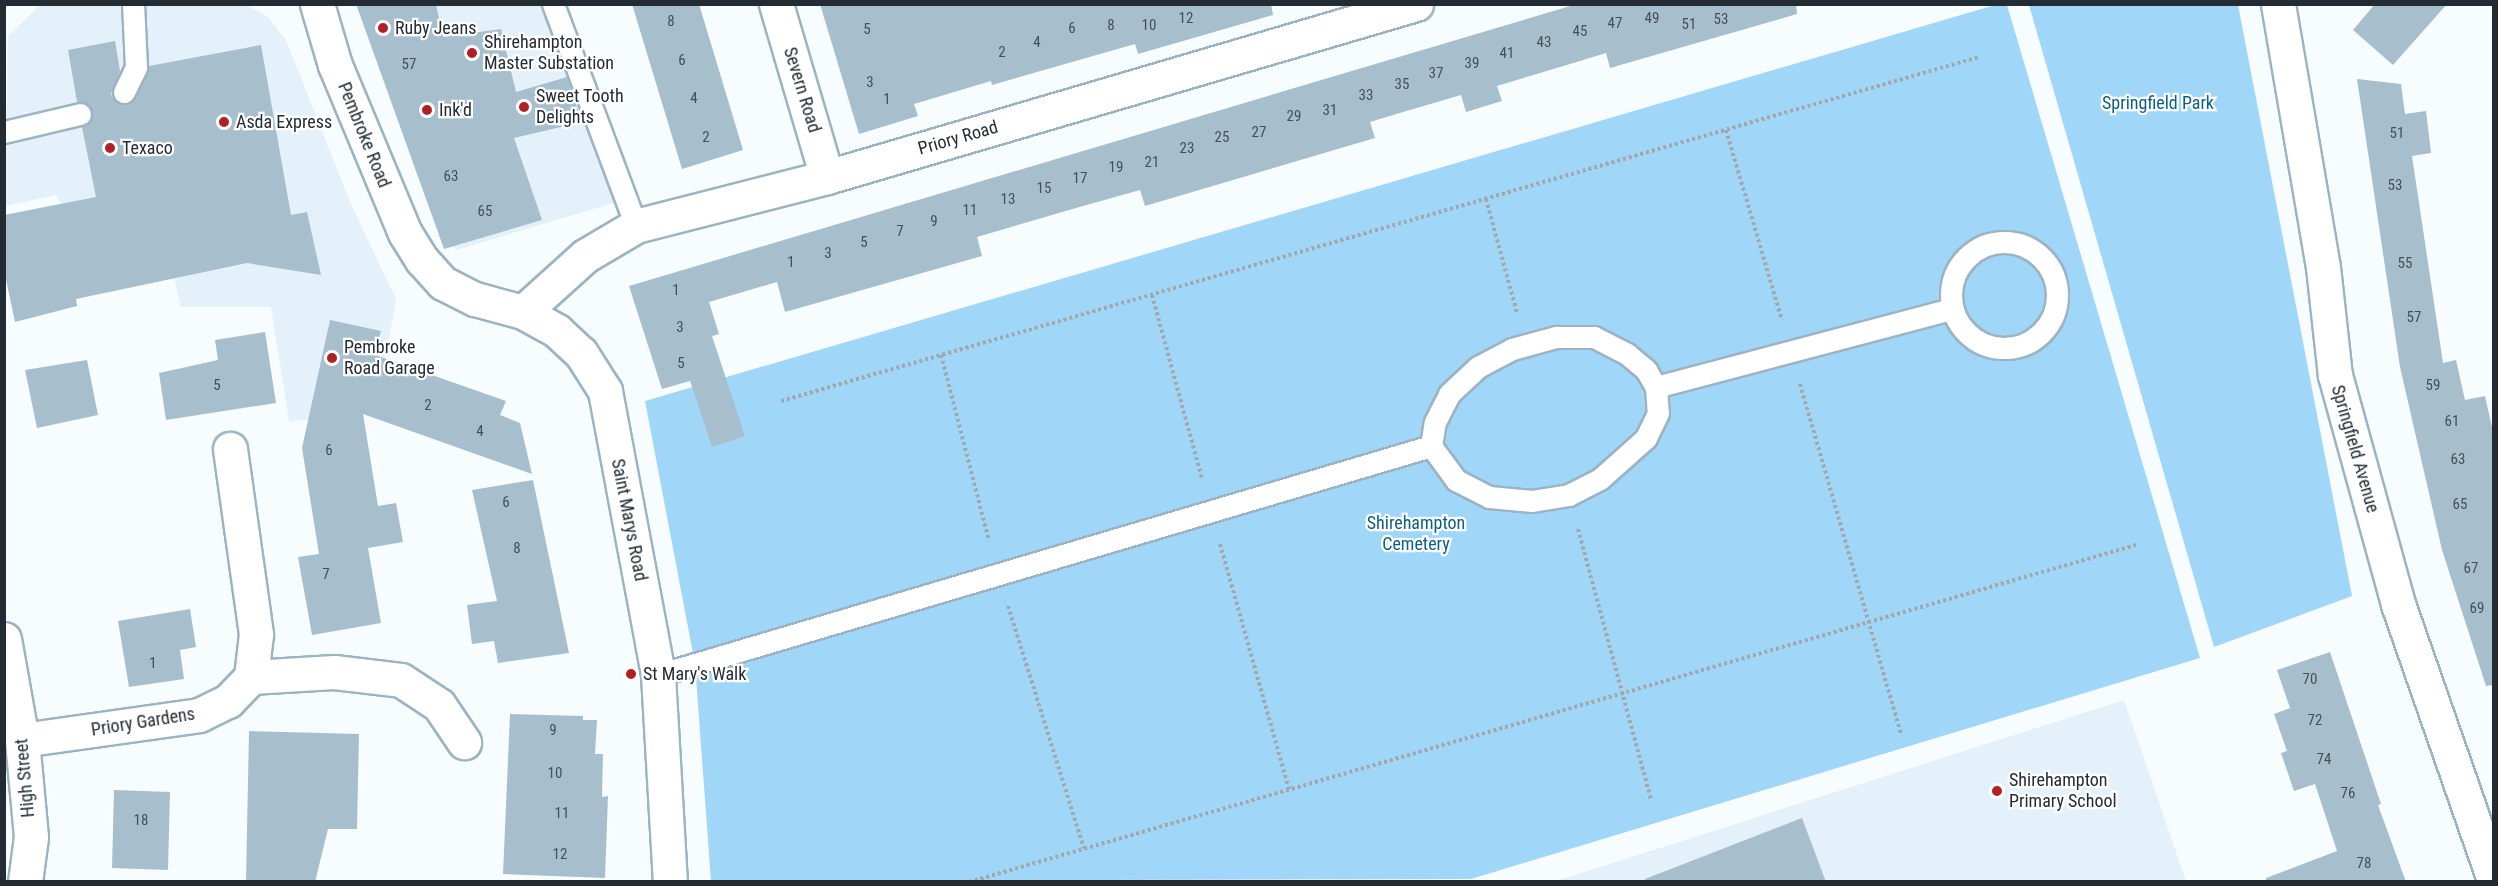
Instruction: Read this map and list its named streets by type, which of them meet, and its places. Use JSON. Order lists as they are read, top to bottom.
{
  "streets": {
    "street": [
      "Severn Road",
      "Pembroke Road",
      "Priory Road",
      "Springfield Avenue",
      "Saint Marys Road",
      "Priory Gardens",
      "High Street"
    ]
  },
  "crossings": [
    ["Severn Road", "Priory Road"],
    ["Pembroke Road", "Saint Marys Road"],
    ["Priory Road", "Saint Marys Road"],
    ["Priory Gardens", "High Street"]
  ],
  "parks": ["Springfield Park", "Shirehampton Cemetery"],
  "places": [
    "Ruby Jeans",
    "Shirehampton Master Substation",
    "Sweet Tooth Delights",
    "Ink'd",
    "Asda Express",
    "Texaco",
    "Pembroke Road Garage",
    "St Mary's Walk",
    "Shirehampton Primary School"
  ],
  "house_numbers": [
    "12",
    "49",
    "53",
    "8",
    "47",
    "51",
    "8",
    "10",
    "6",
    "5",
    "45",
    "4",
    "43",
    "2",
    "41",
    "6",
    "39",
    "57",
    "37",
    "3",
    "35",
    "33",
    "4",
    "1",
    "31",
    "29",
    "27",
    "51",
    "2",
    "25",
    "23",
    "21",
    "19",
    "63",
    "17",
    "53",
    "15",
    "13",
    "11",
    "65",
    "9",
    "7",
    "5",
    "3",
    "1",
    "55",
    "1",
    "57",
    "3",
    "5",
    "5",
    "59",
    "2",
    "61",
    "4",
    "6",
    "63",
    "6",
    "65",
    "8",
    "67",
    "7",
    "69",
    "1",
    "70",
    "72",
    "9",
    "74",
    "10",
    "76",
    "11",
    "18",
    "12",
    "78"
  ]
}
